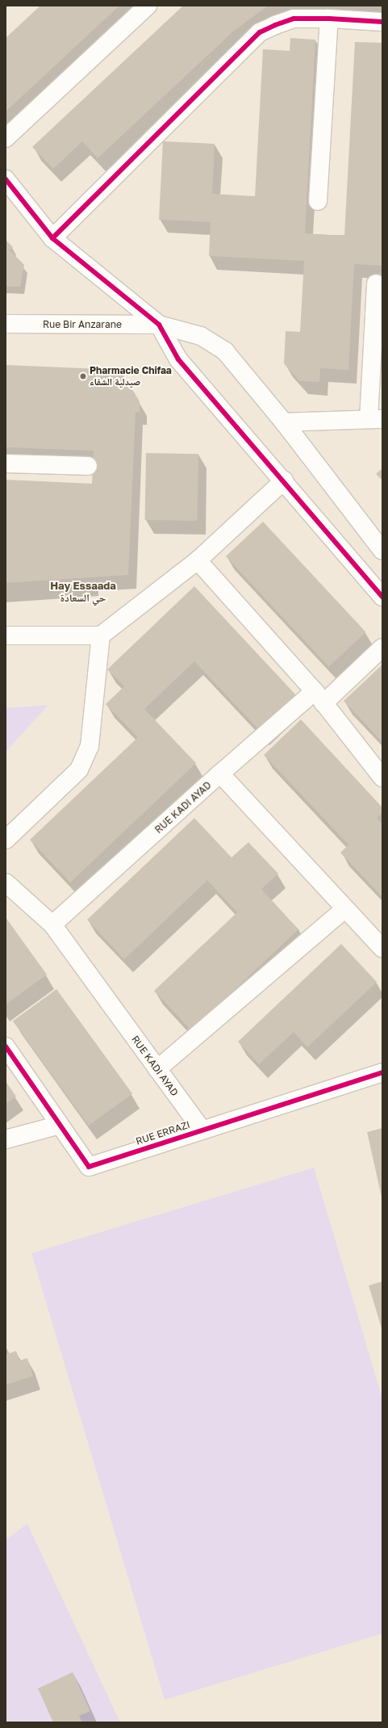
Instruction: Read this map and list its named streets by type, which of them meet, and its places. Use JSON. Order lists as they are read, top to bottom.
{
  "streets": {
    "street": ["Rue Bir Anzarane", "RUE KADI AYAD", "RUE ERRAZI"]
  },
  "crossings": [
    ["RUE KADI AYAD", "RUE ERRAZI"]
  ],
  "districts": ["Hay Essaada حي السعادة"],
  "places": ["Pharmacie Chifaa صيدلية الشفاء"]
}
